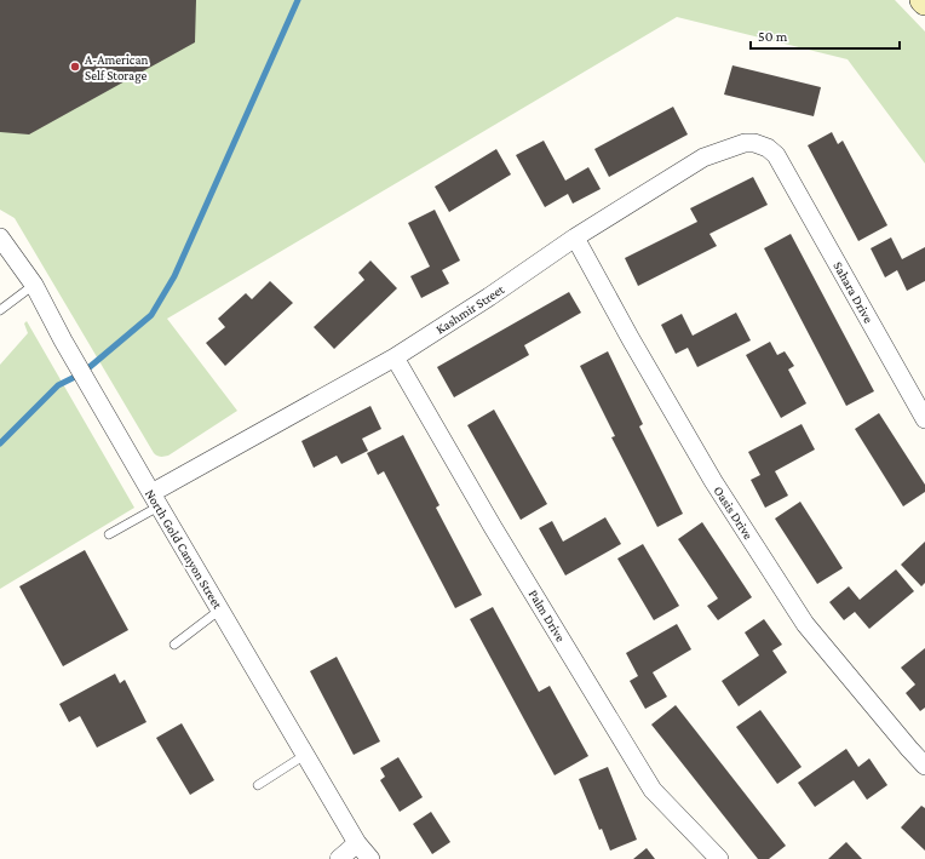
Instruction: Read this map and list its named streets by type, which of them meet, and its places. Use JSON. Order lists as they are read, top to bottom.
{
  "streets": {
    "street": [
      "Sahara Drive",
      "Kashmir Street",
      "Oasis Drive",
      "North Gold Canyon Street",
      "Palm Drive"
    ]
  },
  "crossings": [
    ["Sahara Drive", "Kashmir Street"],
    ["Kashmir Street", "Oasis Drive"],
    ["Kashmir Street", "North Gold Canyon Street"],
    ["Kashmir Street", "Palm Drive"]
  ],
  "places": ["A-American Self Storage"],
  "scale_bar": "50 m"
}
